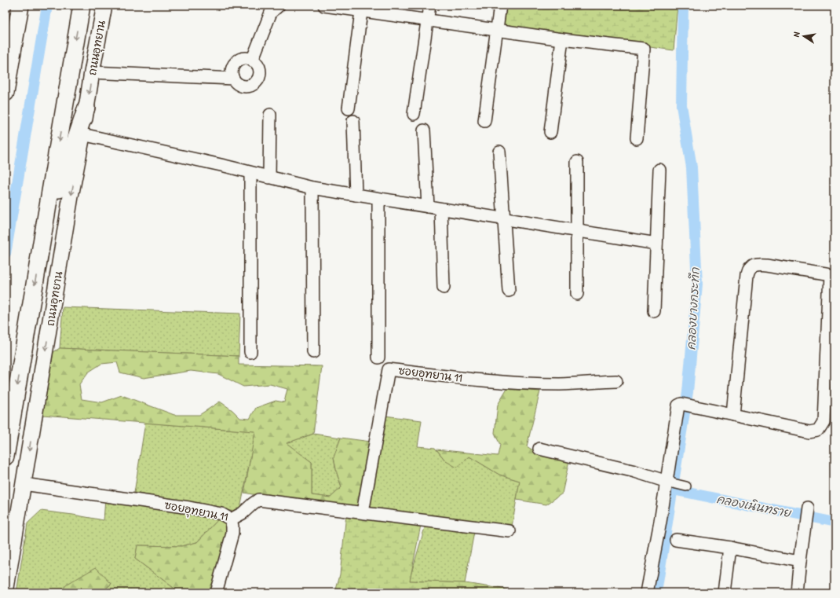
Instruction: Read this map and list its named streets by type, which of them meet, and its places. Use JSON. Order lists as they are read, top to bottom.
{
  "streets": {
    "main road": ["ถนนอุทยาน"],
    "street": ["ซอยอุทยาน 11"]
  },
  "crossings": [
    ["ถนนอุทยาน", "ซอยอุทยาน 11"]
  ],
  "water": ["คลองบางกระทึก", "คลองเนินทราย"],
  "north": "left"
}
